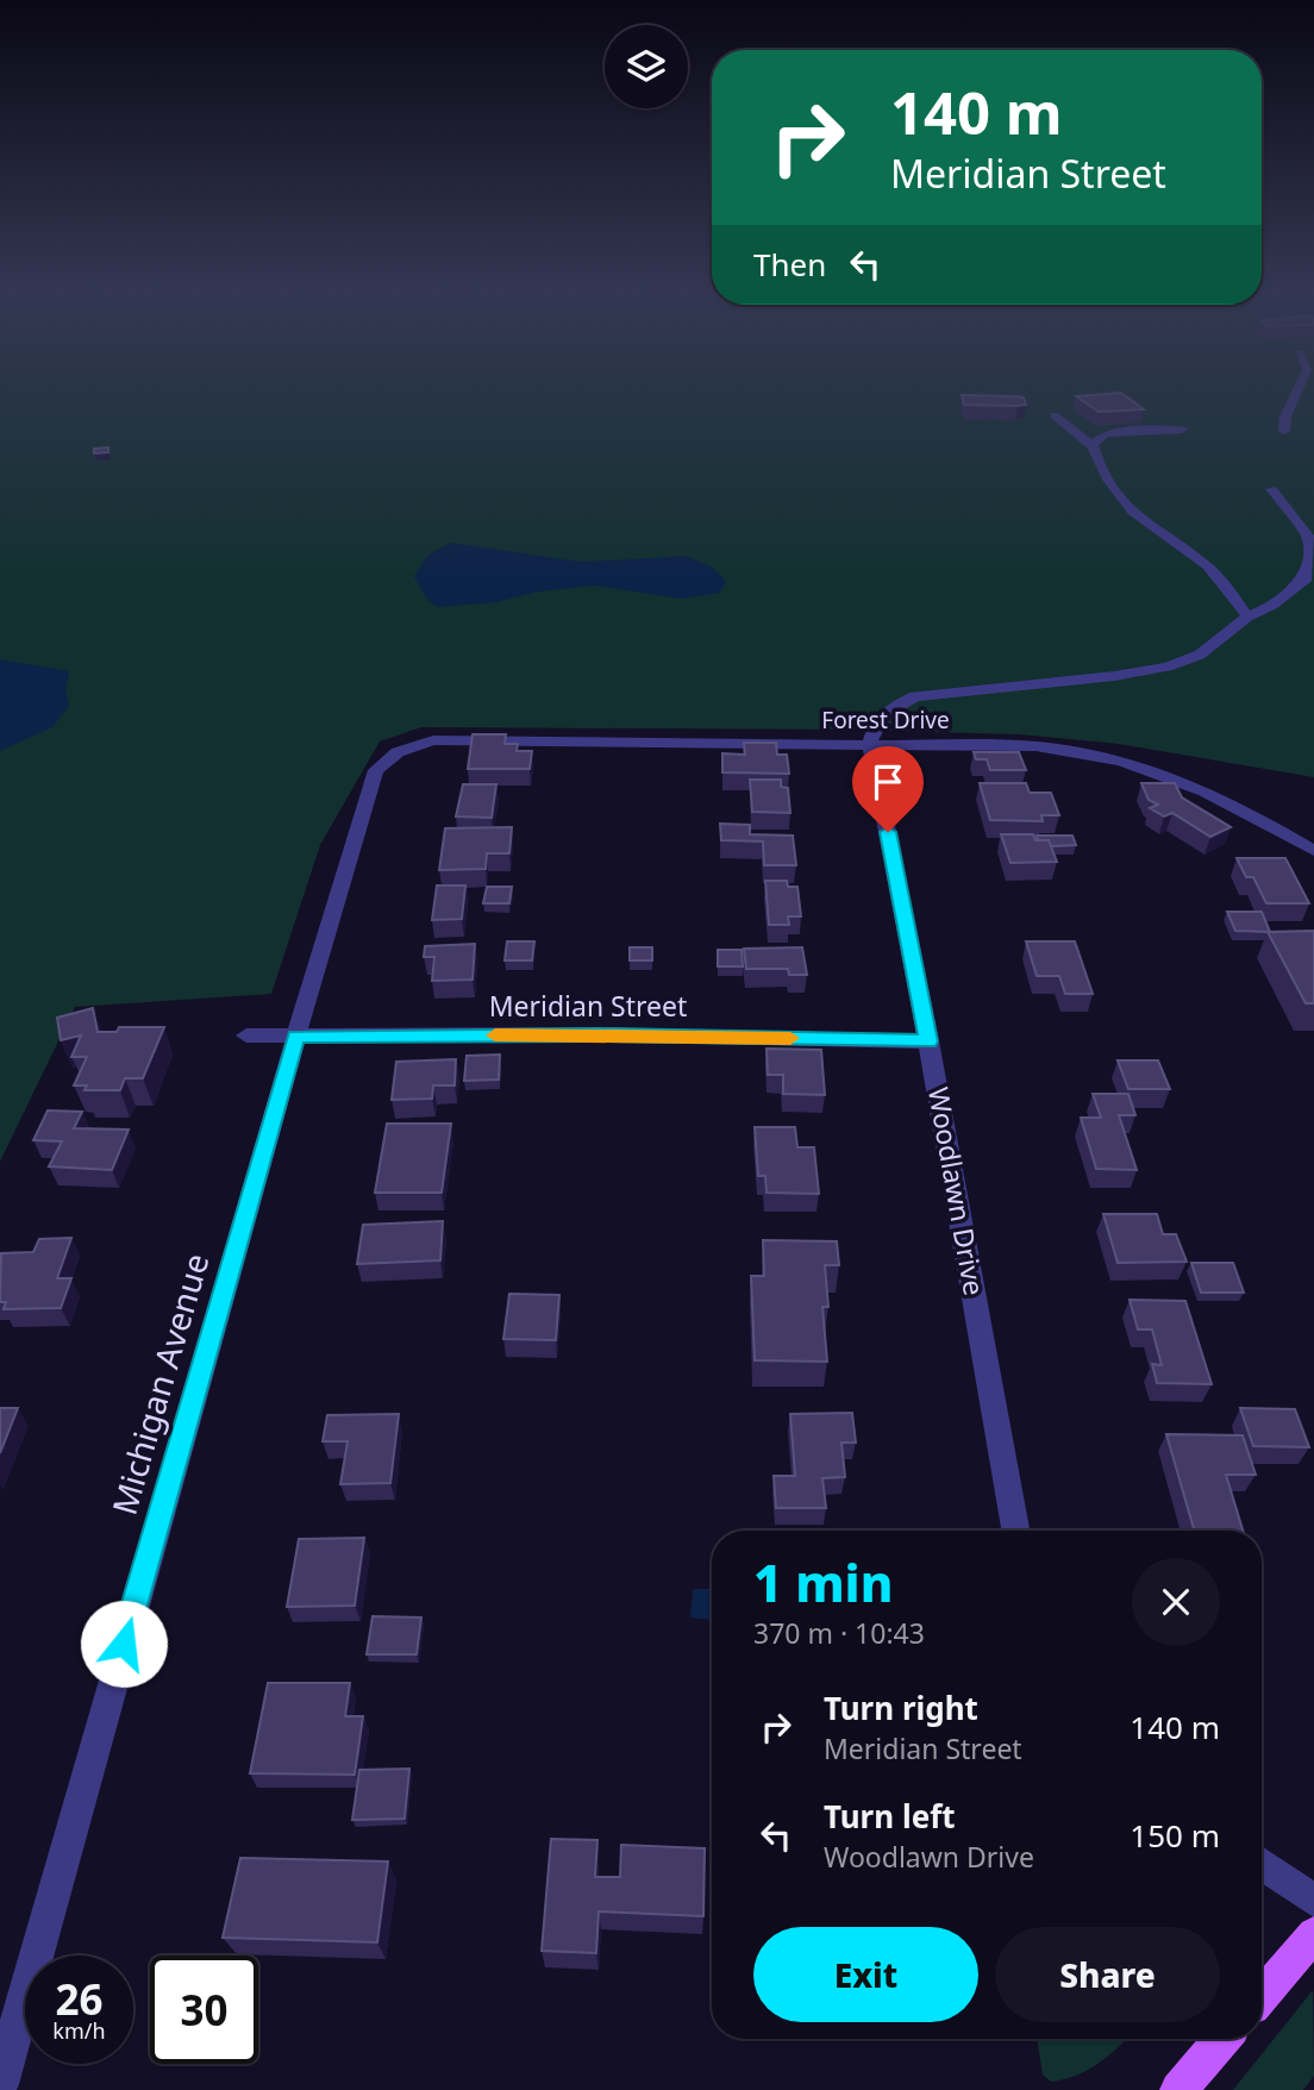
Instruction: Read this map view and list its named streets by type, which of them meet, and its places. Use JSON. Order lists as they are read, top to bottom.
{
  "streets": {
    "street": [
      "Forest Drive",
      "Meridian Street",
      "Woodlawn Drive",
      "Michigan Avenue"
    ]
  },
  "crossings": [
    ["Forest Drive", "Woodlawn Drive"],
    ["Forest Drive", "Michigan Avenue"],
    ["Meridian Street", "Woodlawn Drive"],
    ["Meridian Street", "Michigan Avenue"]
  ],
  "page": {
    "turn": ["140 m", "Meridian Street"],
    "then": "Then",
    "heading": ["1 min", "370 m · 10:43"],
    "list": [
      {
        "name": "Turn right",
        "note": "Meridian Street",
        "value": "140 m"
      },
      {
        "name": "Turn left",
        "note": "Woodlawn Drive",
        "value": "150 m"
      }
    ],
    "buttons": ["Exit", "Share"],
    "speed": "26 km/h",
    "limit": "30"
  }
}
